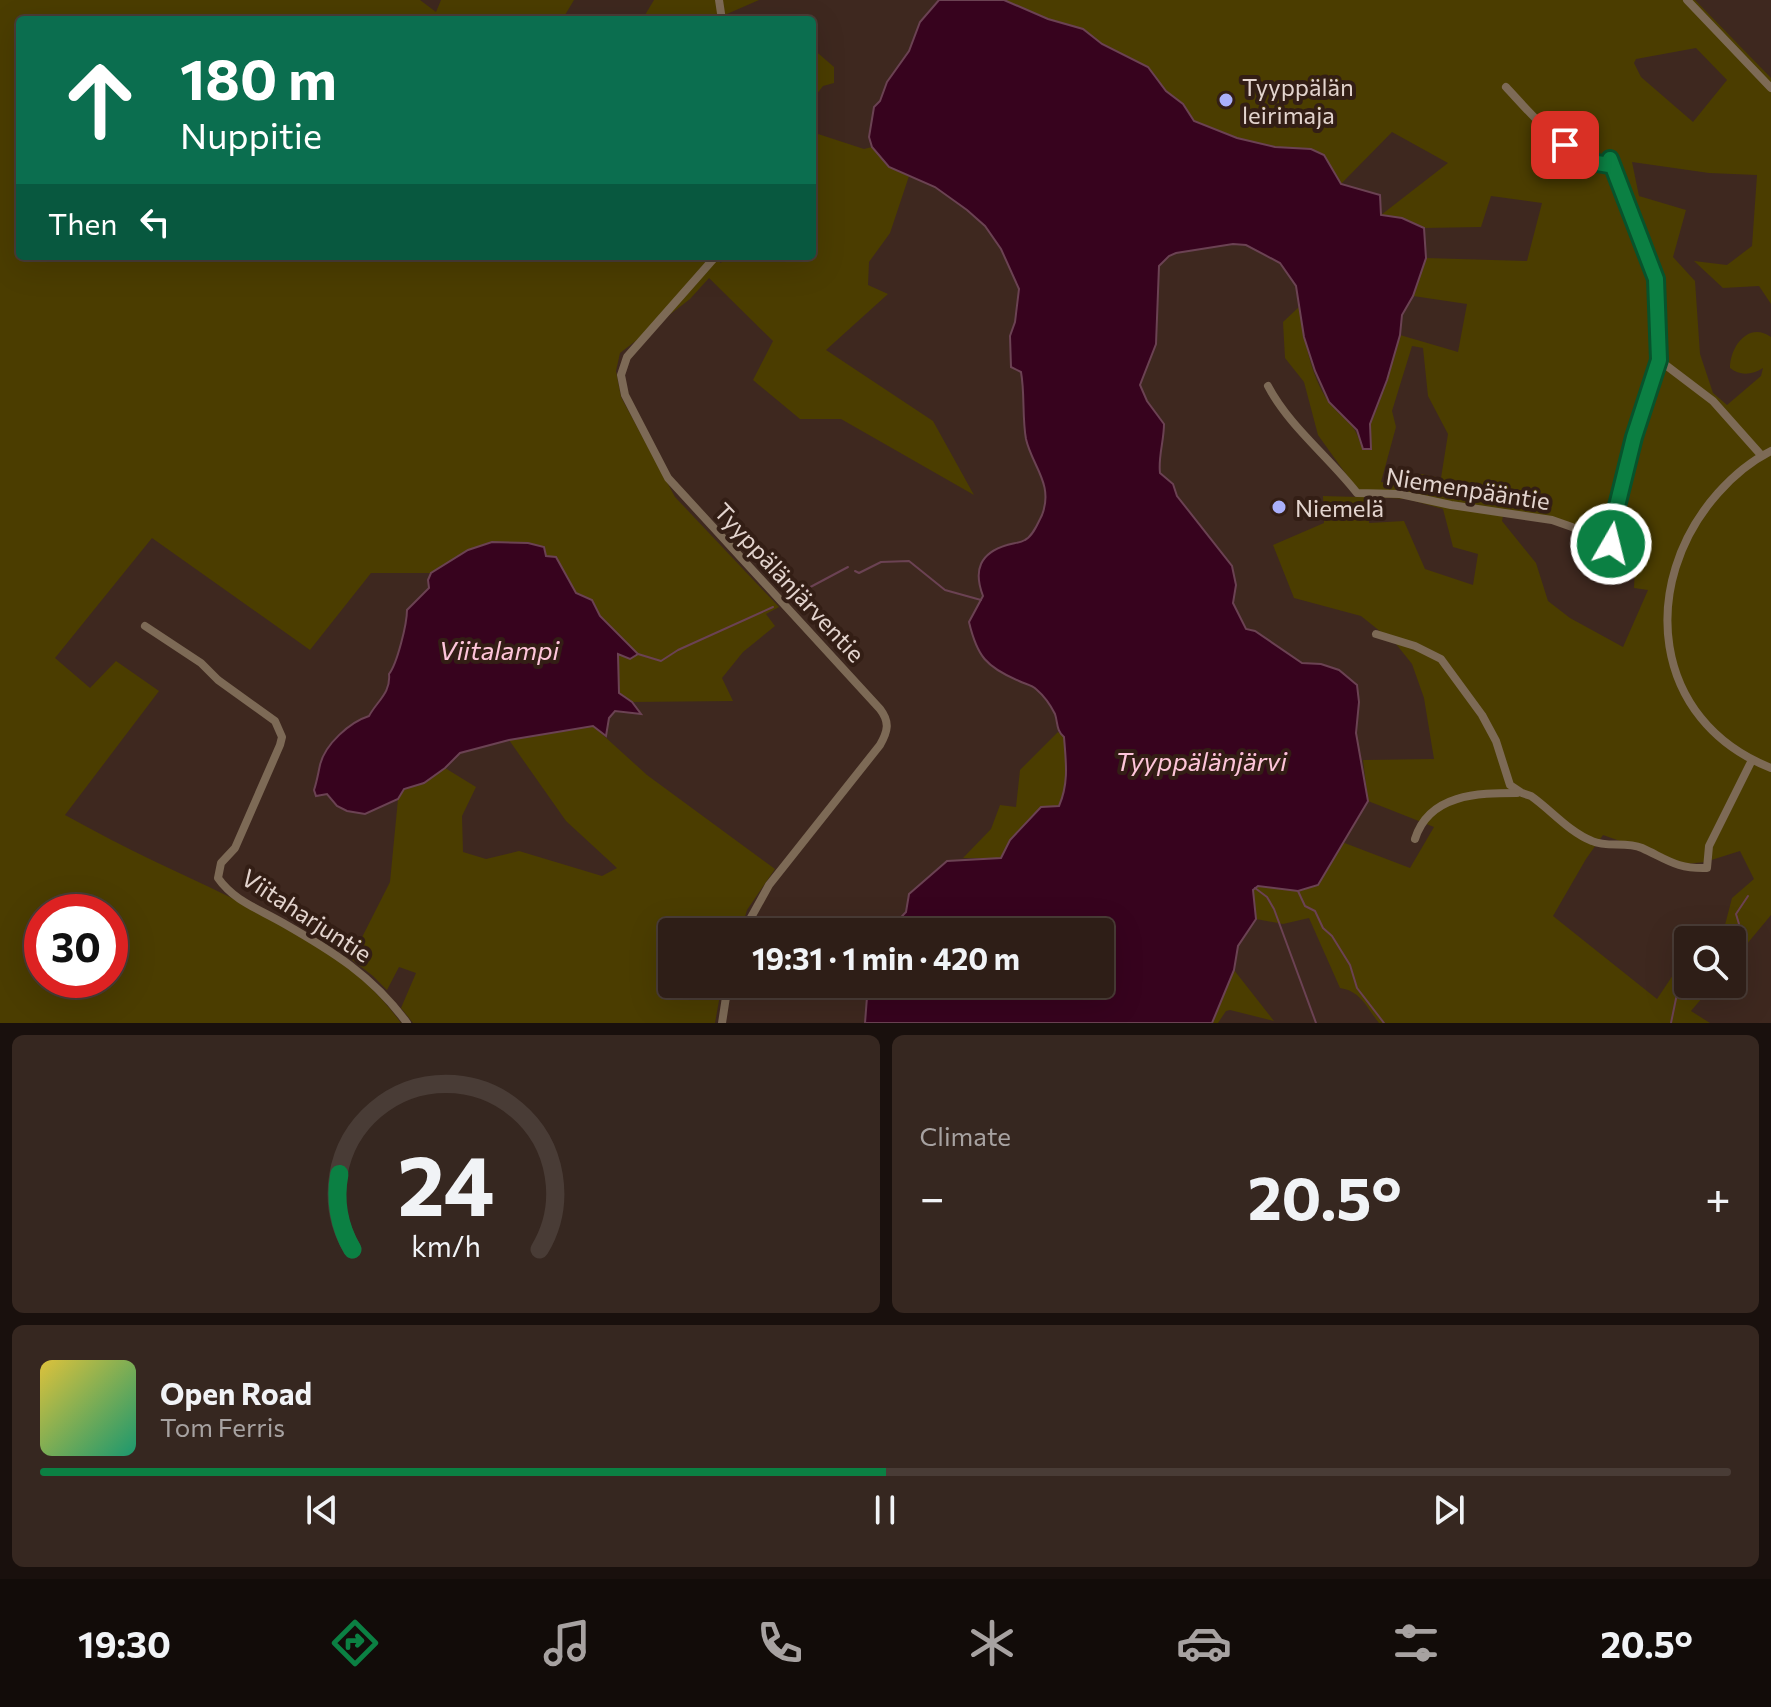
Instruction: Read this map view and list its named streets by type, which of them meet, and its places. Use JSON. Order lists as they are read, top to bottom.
{
  "streets": {
    "street": ["Niemenpääntie", "Tyyppälänjärventie", "Viitaharjuntie"]
  },
  "water": ["Viitalampi", "Tyyppälänjärvi"],
  "places": ["Tyyppälän leirimaja", "Niemelä"],
  "page": {
    "turn": ["180 m", "Nuppitie"],
    "then": "Then",
    "limit": "30",
    "trip": "19:31 · 1 min · 420 m",
    "tile": "Climate",
    "heat": ["−", "20.5°", "+"],
    "song": ["Open Road", "Tom Ferris"],
    "tabs": ["19:30", "20.5°"],
    "gauge": ["24", "km/h"]
  }
}
